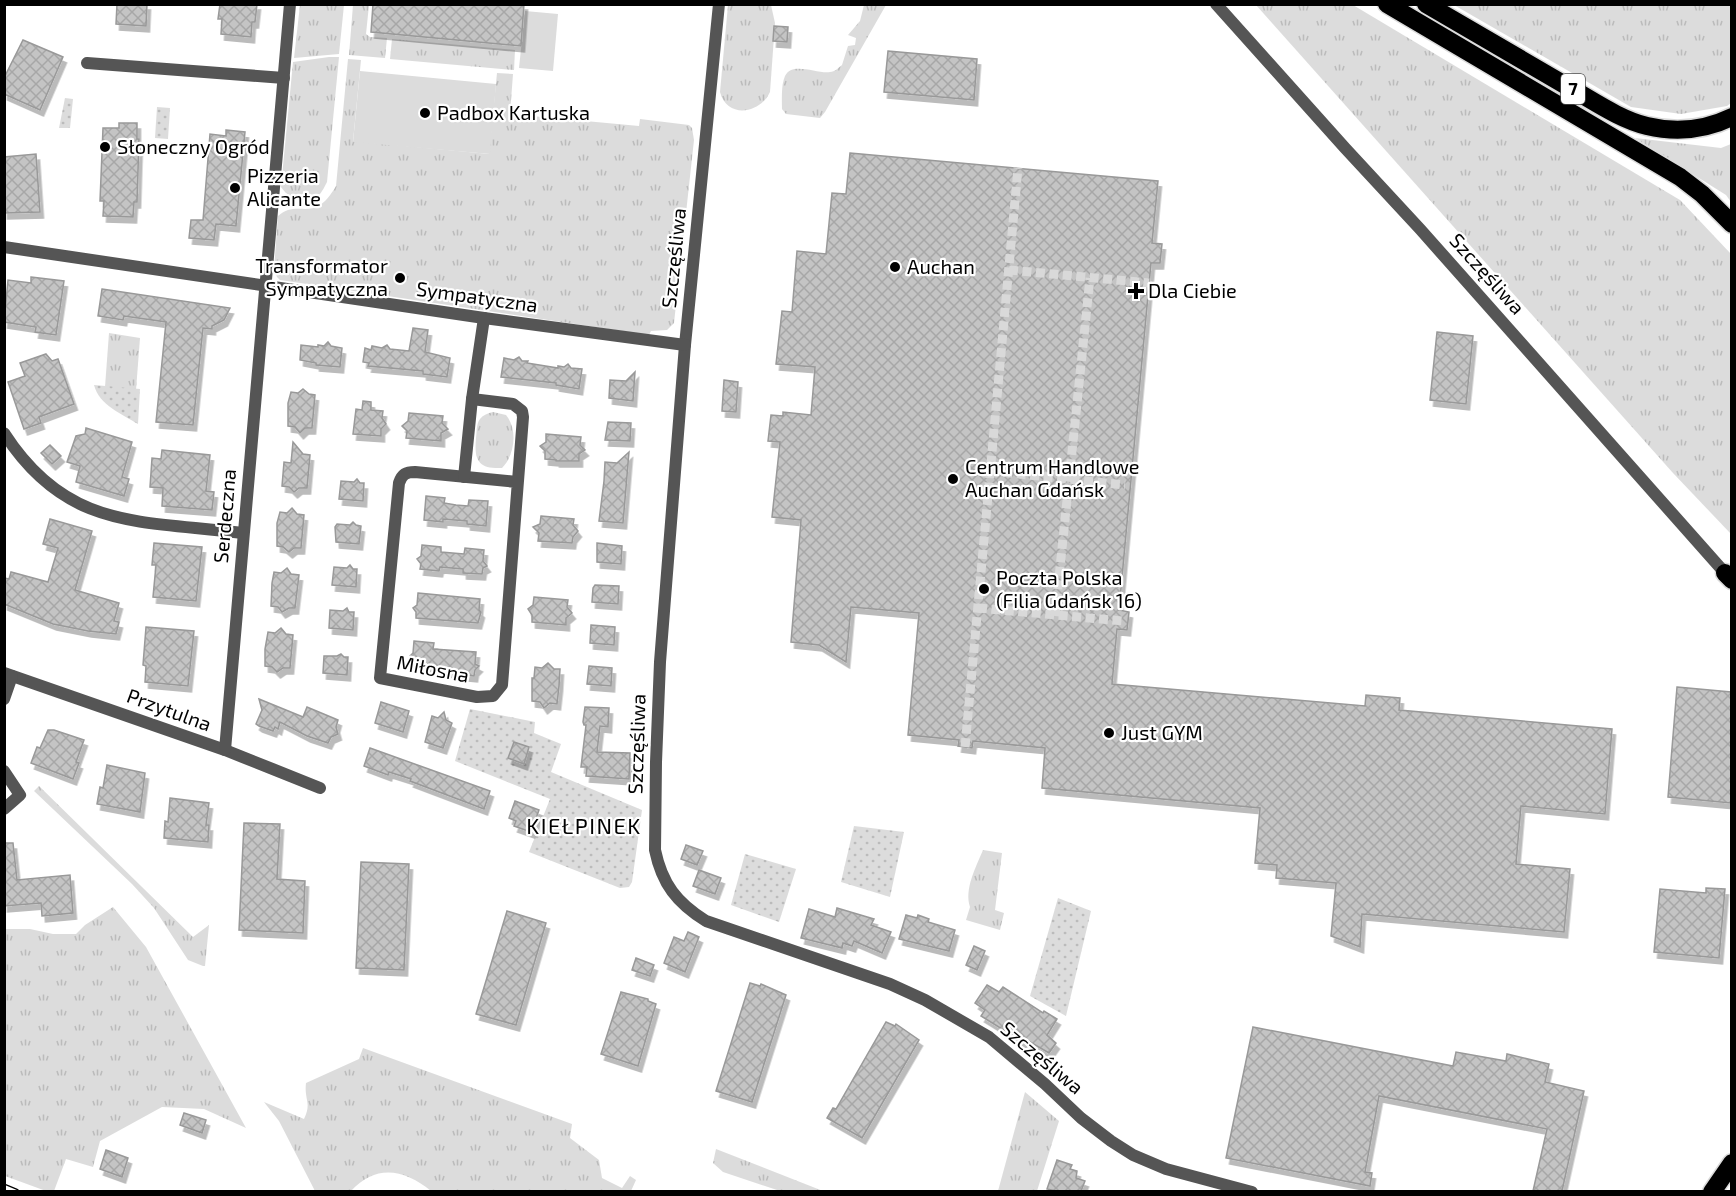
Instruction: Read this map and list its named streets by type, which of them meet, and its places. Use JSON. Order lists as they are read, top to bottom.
{
  "streets": {
    "highway": ["7"],
    "street": [
      "Szczęśliwa",
      "Sympatyczna",
      "Serdeczna",
      "Miłosna",
      "Przytulna"
    ]
  },
  "crossings": [
    ["Szczęśliwa", "Sympatyczna"],
    ["Sympatyczna", "Serdeczna"],
    ["Serdeczna", "Przytulna"]
  ],
  "districts": ["KIEŁPINEK"],
  "places": {
    "other": [
      "Padbox Kartuska",
      "Słoneczny Ogród",
      "Pizzeria Alicante",
      "Auchan",
      "Transformator Sympatyczna",
      "Centrum Handlowe Auchan Gdańsk",
      "Poczta Polska (Filia Gdańsk 16)",
      "Just GYM"
    ],
    "health": ["Dla Ciebie"]
  }
}
